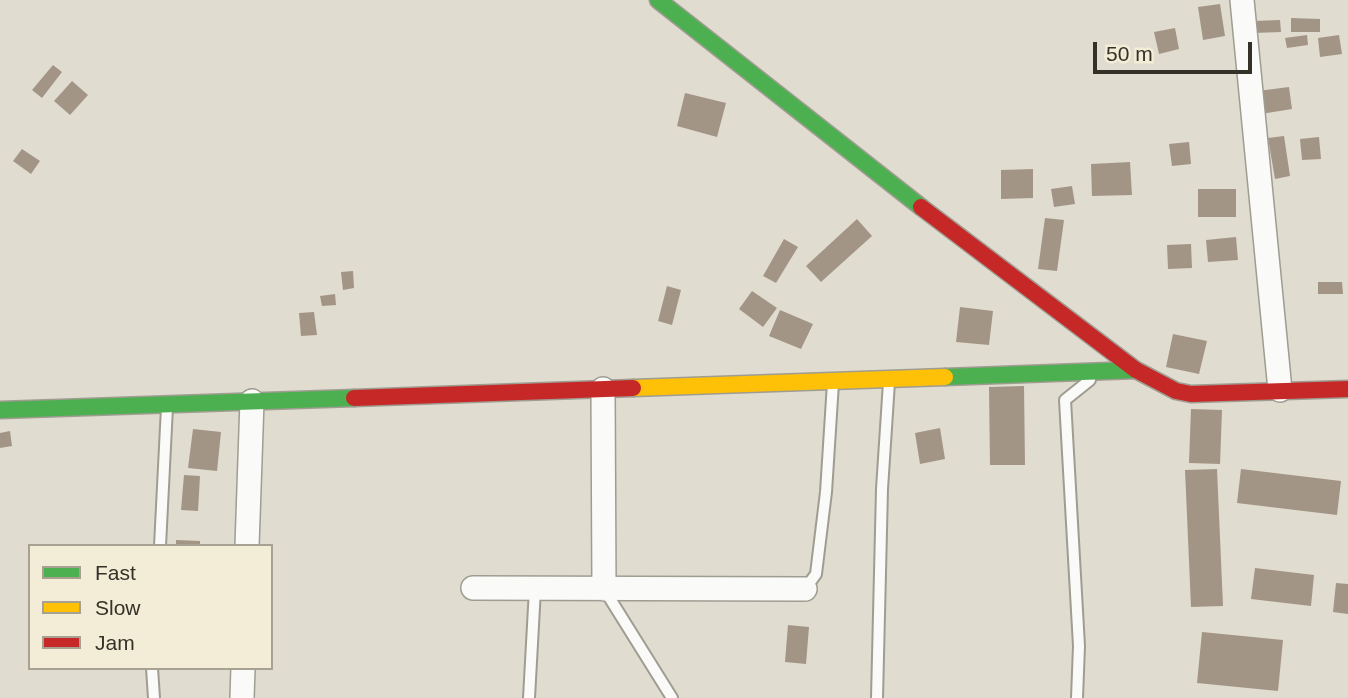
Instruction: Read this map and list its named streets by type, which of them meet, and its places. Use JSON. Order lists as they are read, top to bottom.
{
  "legend": ["Fast", "Slow", "Jam"],
  "scale_bar": "50 m"
}
